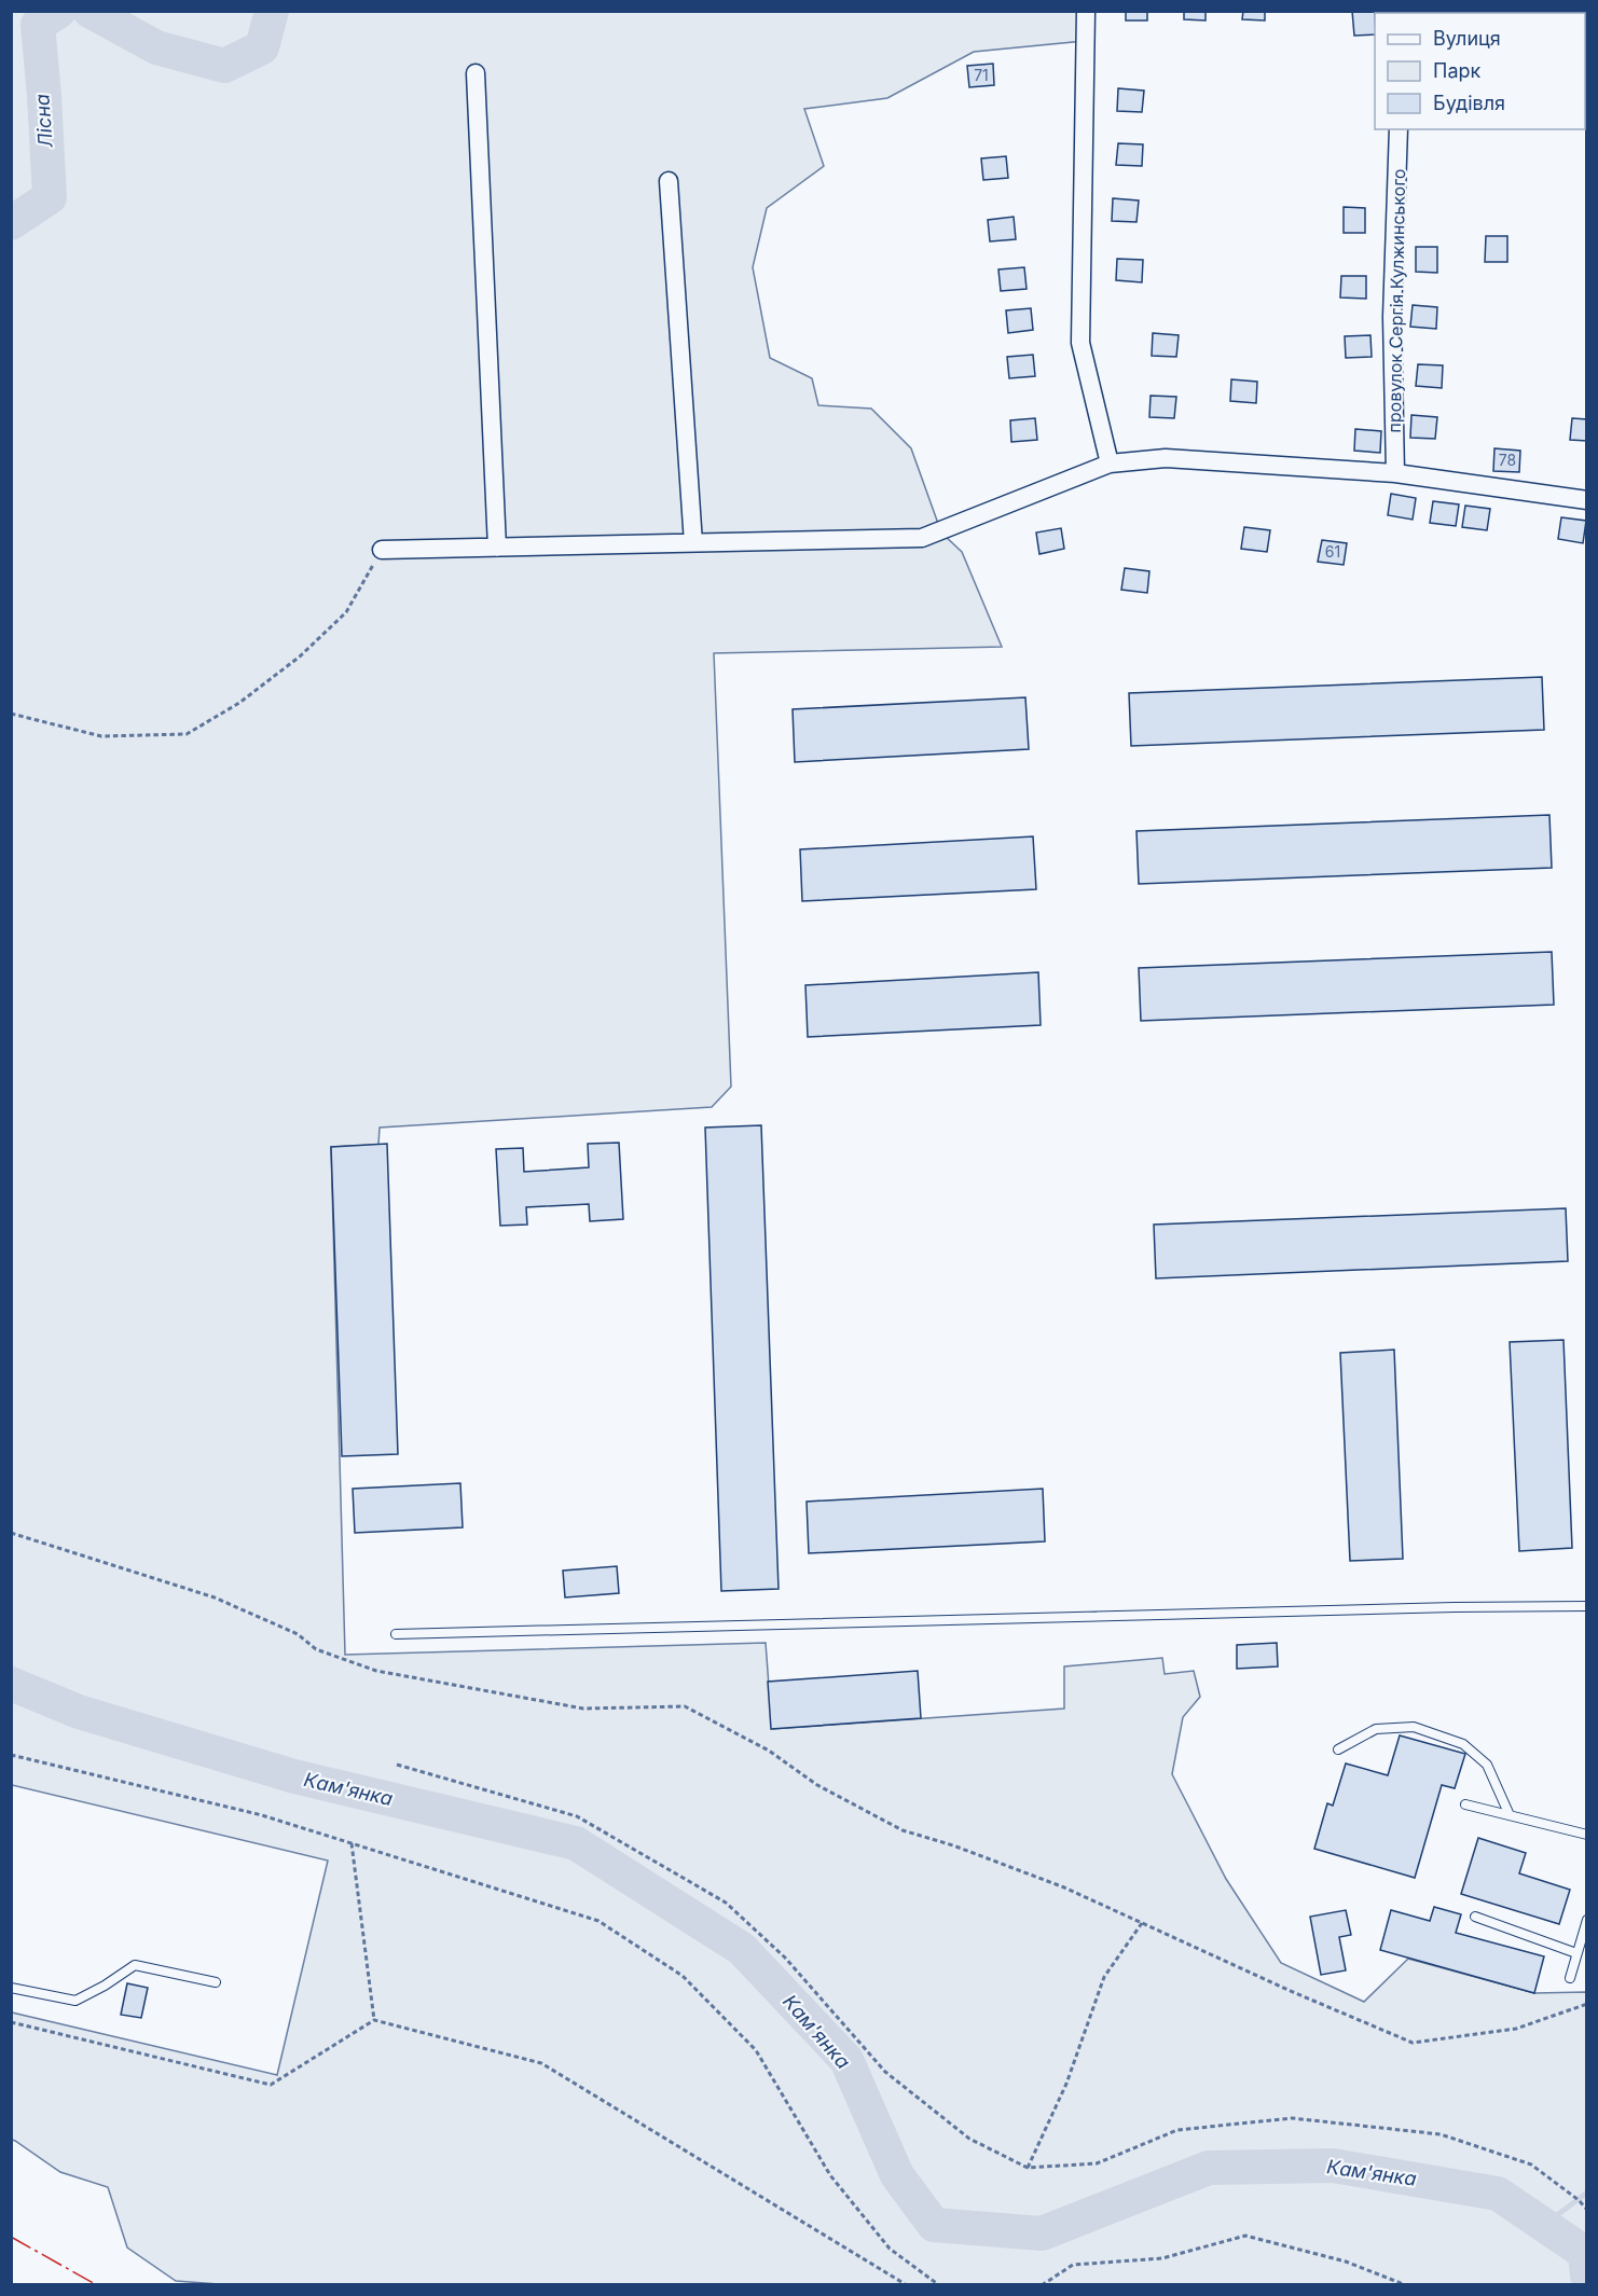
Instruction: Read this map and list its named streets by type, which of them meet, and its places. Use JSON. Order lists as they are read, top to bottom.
{
  "streets": {
    "street": ["провулок Сергія Кулжинського"]
  },
  "water": ["Лісна", "Кам'янка"],
  "house_numbers": ["71", "78", "61"],
  "legend": ["Вулиця", "Парк", "Будівля"]
}
